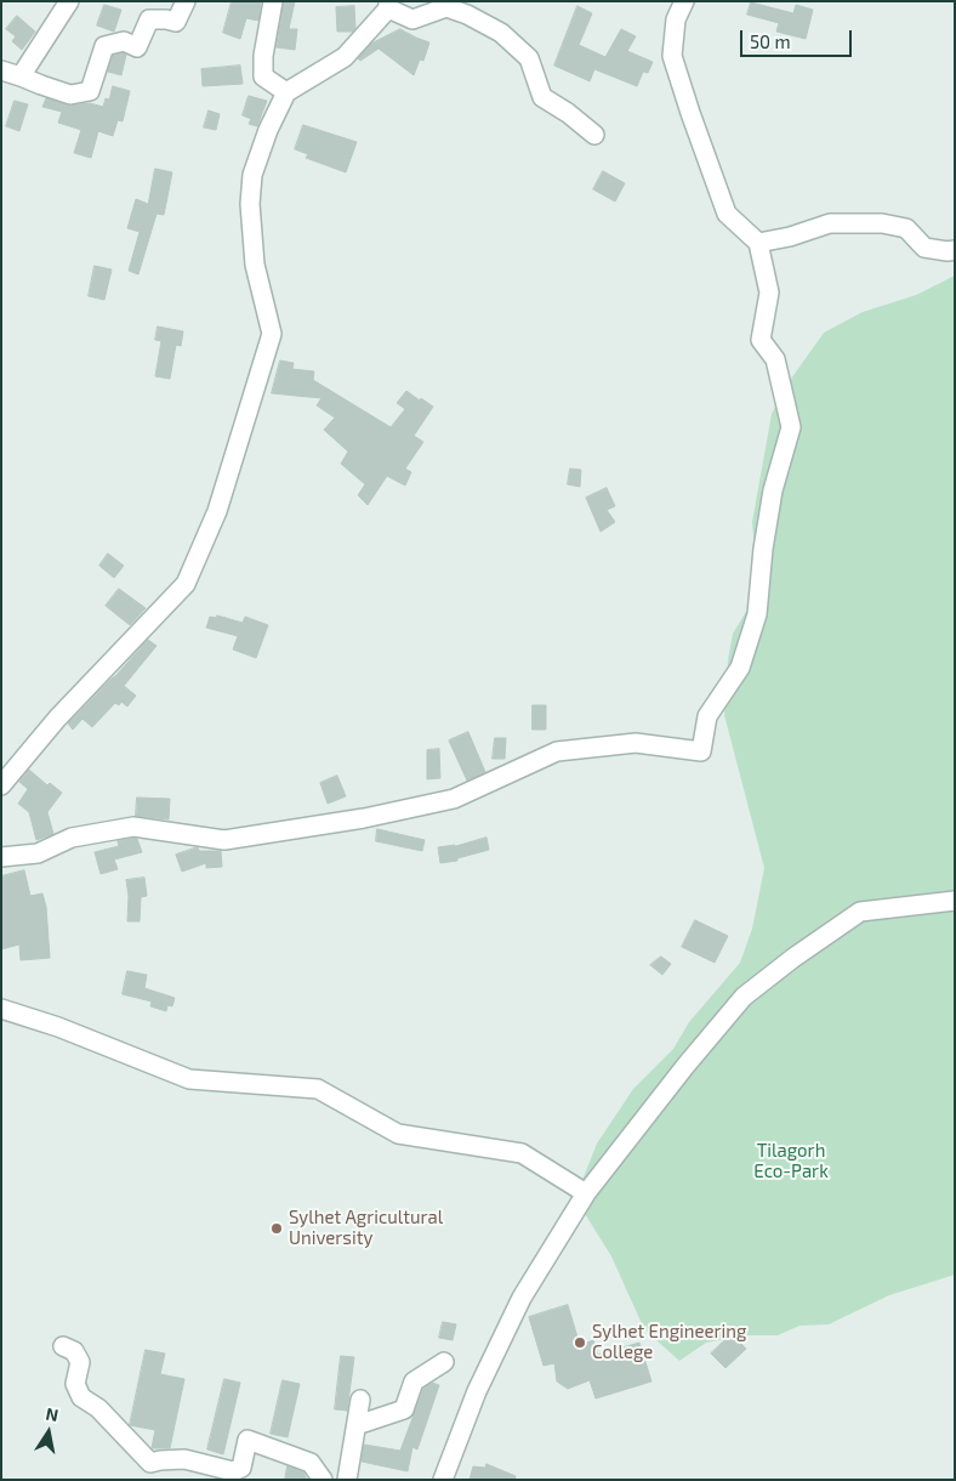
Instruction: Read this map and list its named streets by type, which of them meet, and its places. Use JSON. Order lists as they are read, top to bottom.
{
  "parks": ["Tilagorh Eco-Park"],
  "places": ["Sylhet Agricultural University", "Sylhet Engineering College"],
  "scale_bar": "50 m",
  "north": "top"
}
